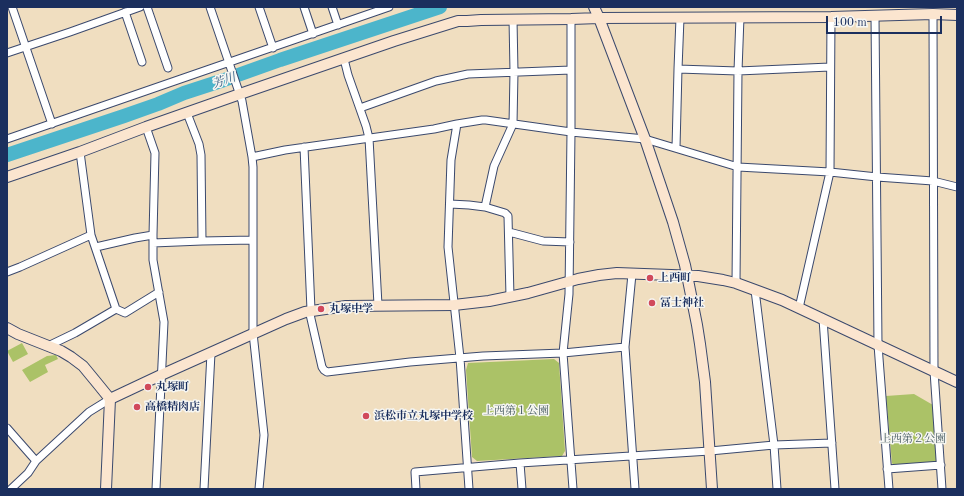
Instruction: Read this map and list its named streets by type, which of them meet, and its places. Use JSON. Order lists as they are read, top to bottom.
{
  "water": ["芳川"],
  "parks": ["上西第１公園", "上西第２公園"],
  "places": [
    "上西町",
    "冨士神社",
    "丸塚中学",
    "丸塚町",
    "高橋精肉店",
    "浜松市立丸塚中学校"
  ],
  "scale_bar": "100 m"
}
